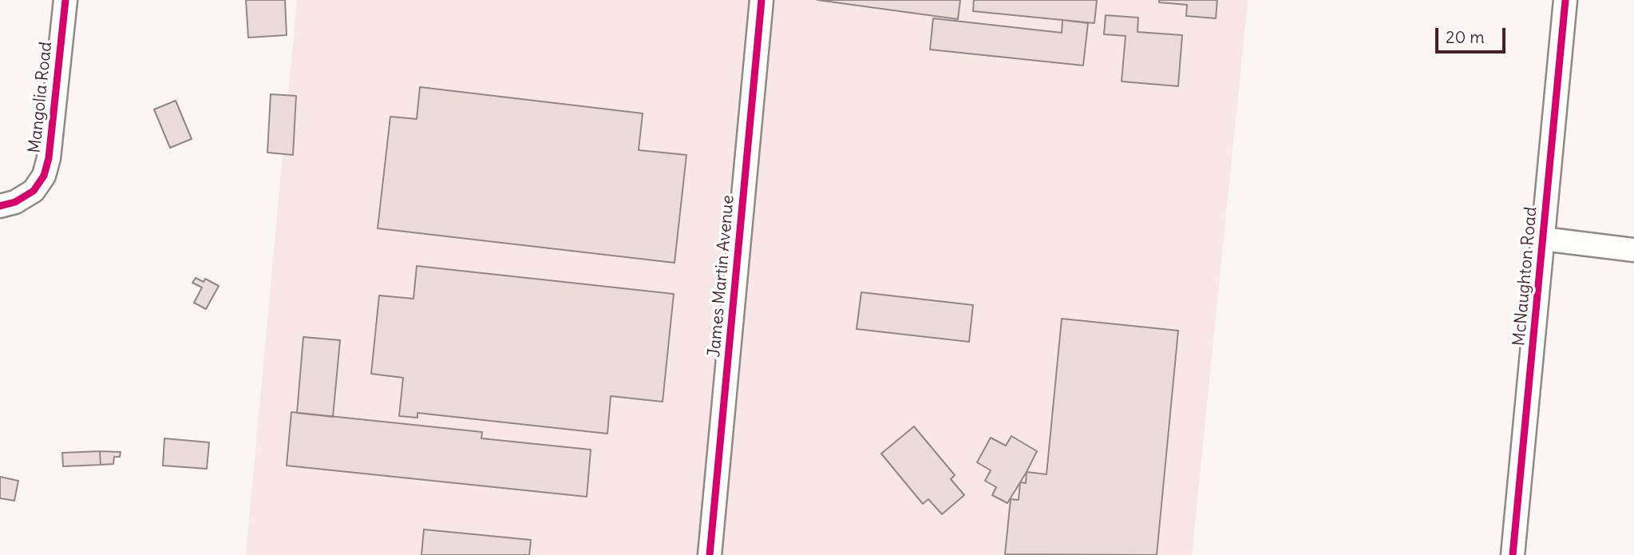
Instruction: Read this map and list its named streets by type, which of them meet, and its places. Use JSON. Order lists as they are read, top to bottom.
{
  "streets": {
    "street": ["Mangolia Road", "James Martin Avenue", "McNaughton Road"]
  },
  "scale_bar": "20 m"
}
